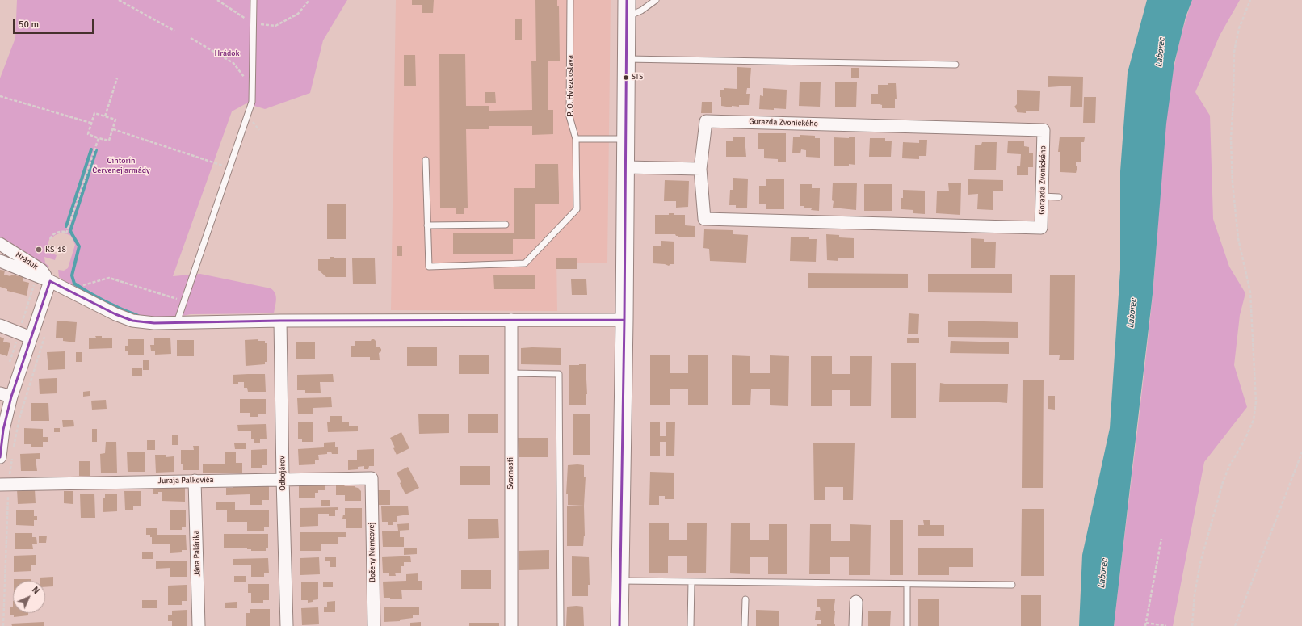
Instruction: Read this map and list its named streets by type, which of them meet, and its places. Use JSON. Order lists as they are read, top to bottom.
{
  "streets": {
    "street": [
      "Gorazda Zvonického",
      "Hrádok",
      "Odbojárov",
      "Svornosti",
      "Juraja Palkoviča",
      "Boženy Nemcovej",
      "Jána Palárika"
    ],
    "lane": ["P. O. Hviezdoslava"]
  },
  "crossings": [
    ["Odbojárov", "Juraja Palkoviča"],
    ["Juraja Palkoviča", "Boženy Nemcovej"],
    ["Juraja Palkoviča", "Jána Palárika"]
  ],
  "water": ["Laborec"],
  "parks": ["Hrádok", "Cintorín Červenej armády"],
  "places": ["STS", "KS-18"],
  "scale_bar": "50 m",
  "north": "top right"
}
